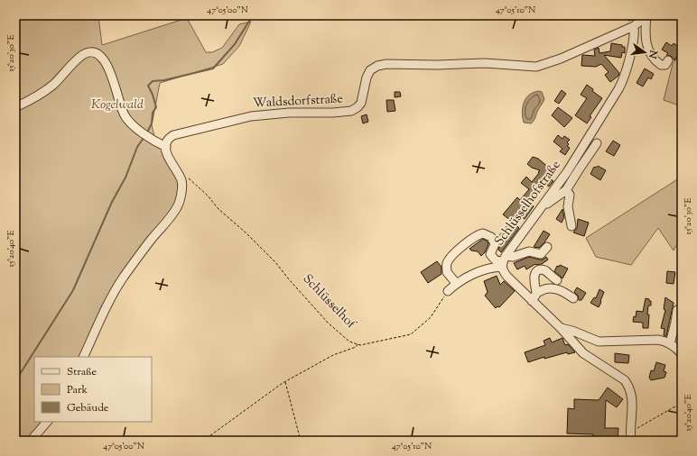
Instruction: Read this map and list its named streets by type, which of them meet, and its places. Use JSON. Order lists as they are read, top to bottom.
{
  "streets": {
    "street": ["Waldsdorfstraße", "Schlüsselhofstraße"],
    "path": ["Schlüsselhof"]
  },
  "crossings": [
    ["Waldsdorfstraße", "Schlüsselhofstraße"]
  ],
  "parks": ["Kogelwald"],
  "legend": ["Straße", "Park", "Gebäude"],
  "north": "right",
  "coordinates": [
    "47°05'00\"N",
    "47°05'10\"N",
    "15°20'30\"E",
    "15°20'40\"E"
  ]
}
